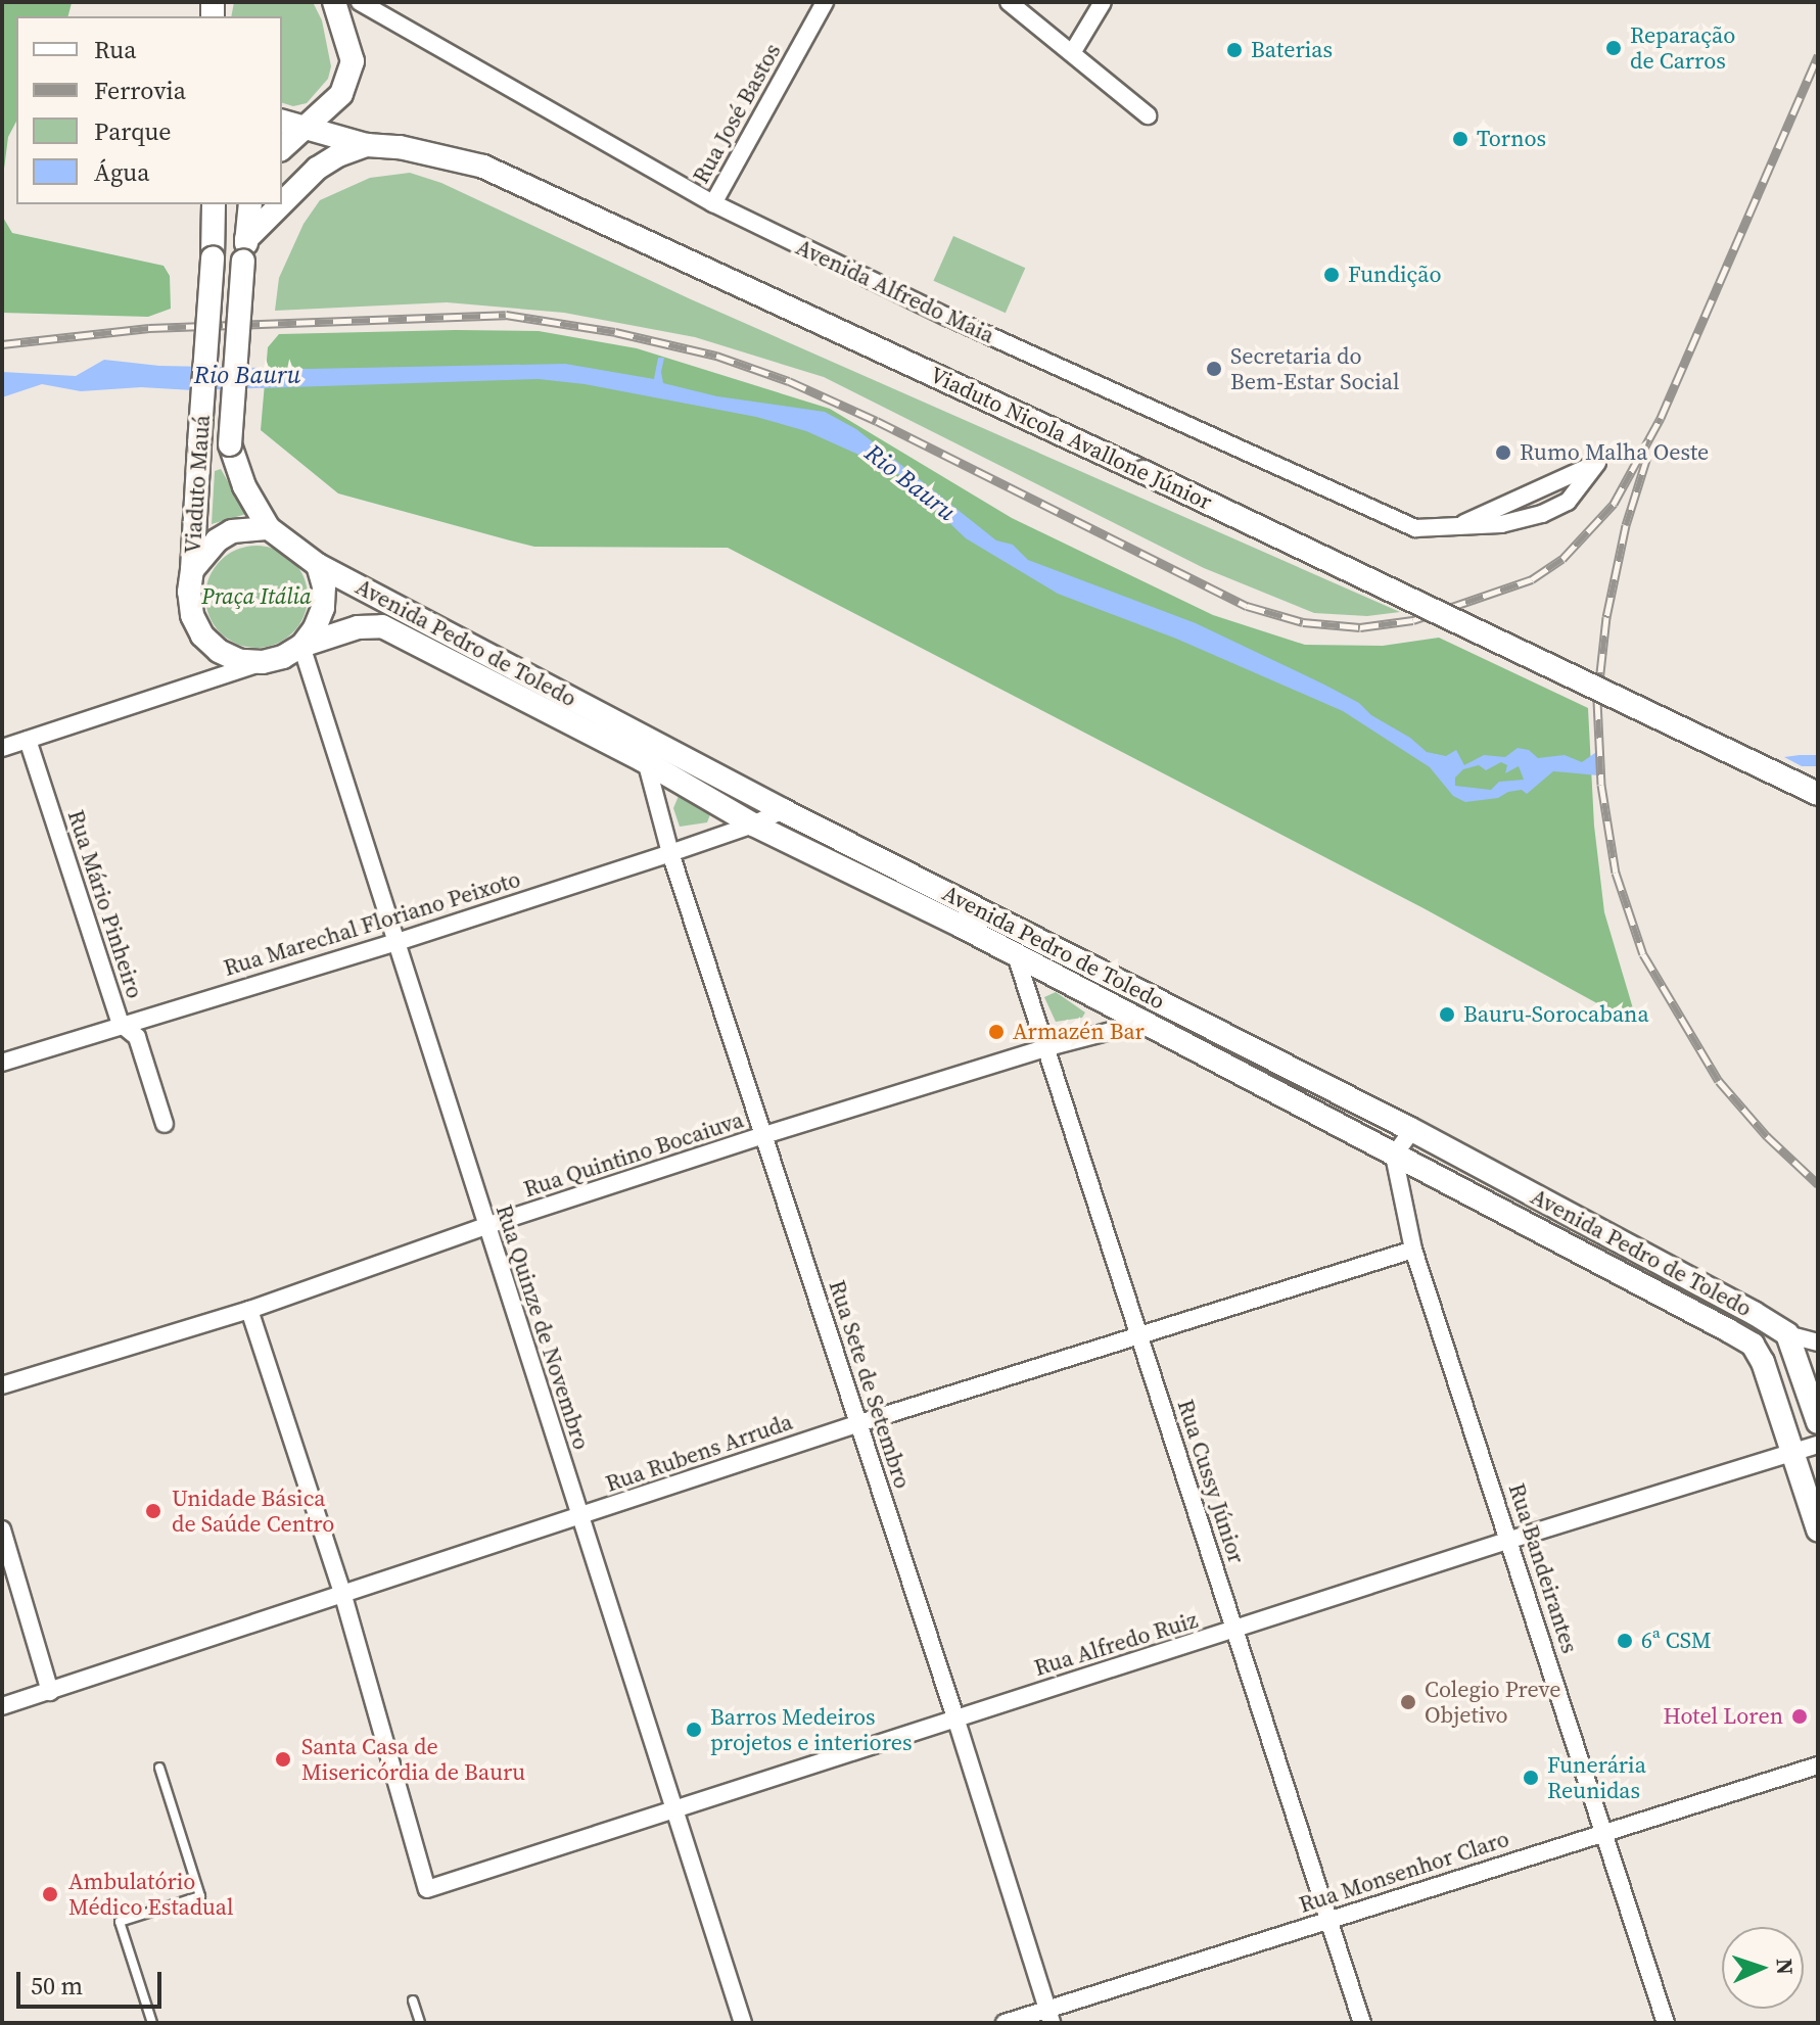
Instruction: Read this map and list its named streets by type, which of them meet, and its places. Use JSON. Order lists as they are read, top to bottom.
{
  "streets": {
    "main road": ["Viaduto Nicola Avallone Júnior", "Viaduto Mauá", "Avenida Pedro de Toledo"],
    "street": [
      "Rua José Bastos",
      "Avenida Alfredo Maia",
      "Rua Mário Pinheiro",
      "Rua Marechal Floriano Peixoto",
      "Rua Quintino Bocaiuva",
      "Rua Quinze de Novembro",
      "Rua Sete de Setembro",
      "Rua Rubens Arruda",
      "Rua Cussy Júnior",
      "Rua Bandeirantes",
      "Rua Alfredo Ruiz",
      "Rua Monsenhor Claro"
    ]
  },
  "crossings": [
    ["Rua José Bastos", "Avenida Alfredo Maia"],
    ["Viaduto Mauá", "Avenida Pedro de Toledo"],
    ["Viaduto Mauá", "Rua Quinze de Novembro"],
    ["Avenida Pedro de Toledo", "Rua Marechal Floriano Peixoto"],
    ["Avenida Pedro de Toledo", "Rua Quintino Bocaiuva"],
    ["Avenida Pedro de Toledo", "Rua Quinze de Novembro"],
    ["Avenida Pedro de Toledo", "Rua Sete de Setembro"],
    ["Avenida Pedro de Toledo", "Rua Cussy Júnior"],
    ["Avenida Pedro de Toledo", "Rua Bandeirantes"],
    ["Avenida Pedro de Toledo", "Rua Alfredo Ruiz"],
    ["Rua Mário Pinheiro", "Rua Marechal Floriano Peixoto"],
    ["Rua Marechal Floriano Peixoto", "Rua Quinze de Novembro"],
    ["Rua Marechal Floriano Peixoto", "Rua Sete de Setembro"],
    ["Rua Quintino Bocaiuva", "Rua Quinze de Novembro"],
    ["Rua Quintino Bocaiuva", "Rua Sete de Setembro"],
    ["Rua Quintino Bocaiuva", "Rua Cussy Júnior"],
    ["Rua Quinze de Novembro", "Rua Rubens Arruda"],
    ["Rua Quinze de Novembro", "Rua Alfredo Ruiz"],
    ["Rua Sete de Setembro", "Rua Rubens Arruda"],
    ["Rua Sete de Setembro", "Rua Alfredo Ruiz"],
    ["Rua Sete de Setembro", "Rua Monsenhor Claro"],
    ["Rua Rubens Arruda", "Rua Cussy Júnior"],
    ["Rua Rubens Arruda", "Rua Bandeirantes"],
    ["Rua Rubens Arruda", "Rua Alfredo Ruiz"],
    ["Rua Cussy Júnior", "Rua Alfredo Ruiz"],
    ["Rua Cussy Júnior", "Rua Monsenhor Claro"],
    ["Rua Bandeirantes", "Rua Alfredo Ruiz"],
    ["Rua Bandeirantes", "Rua Monsenhor Claro"]
  ],
  "water": ["Rio Bauru"],
  "parks": ["Praça Itália"],
  "places": [
    "Reparação de Carros",
    "Baterias",
    "Tornos",
    "Fundição",
    "Secretaria do Bem-Estar Social",
    "Rumo Malha Oeste",
    "Bauru-Sorocabana",
    "Armazén Bar",
    "Unidade Básica de Saúde Centro",
    "6ª CSM",
    "Colegio Preve Objetivo",
    "Hotel Loren",
    "Barros Medeiros projetos e interiores",
    "Santa Casa de Misericórdia de Bauru",
    "Funerária Reunidas",
    "Ambulatório Médico Estadual"
  ],
  "legend": [
    "Rua",
    "Ferrovia",
    "Parque",
    "Água"
  ],
  "scale_bar": "50 m",
  "north": "right"
}
